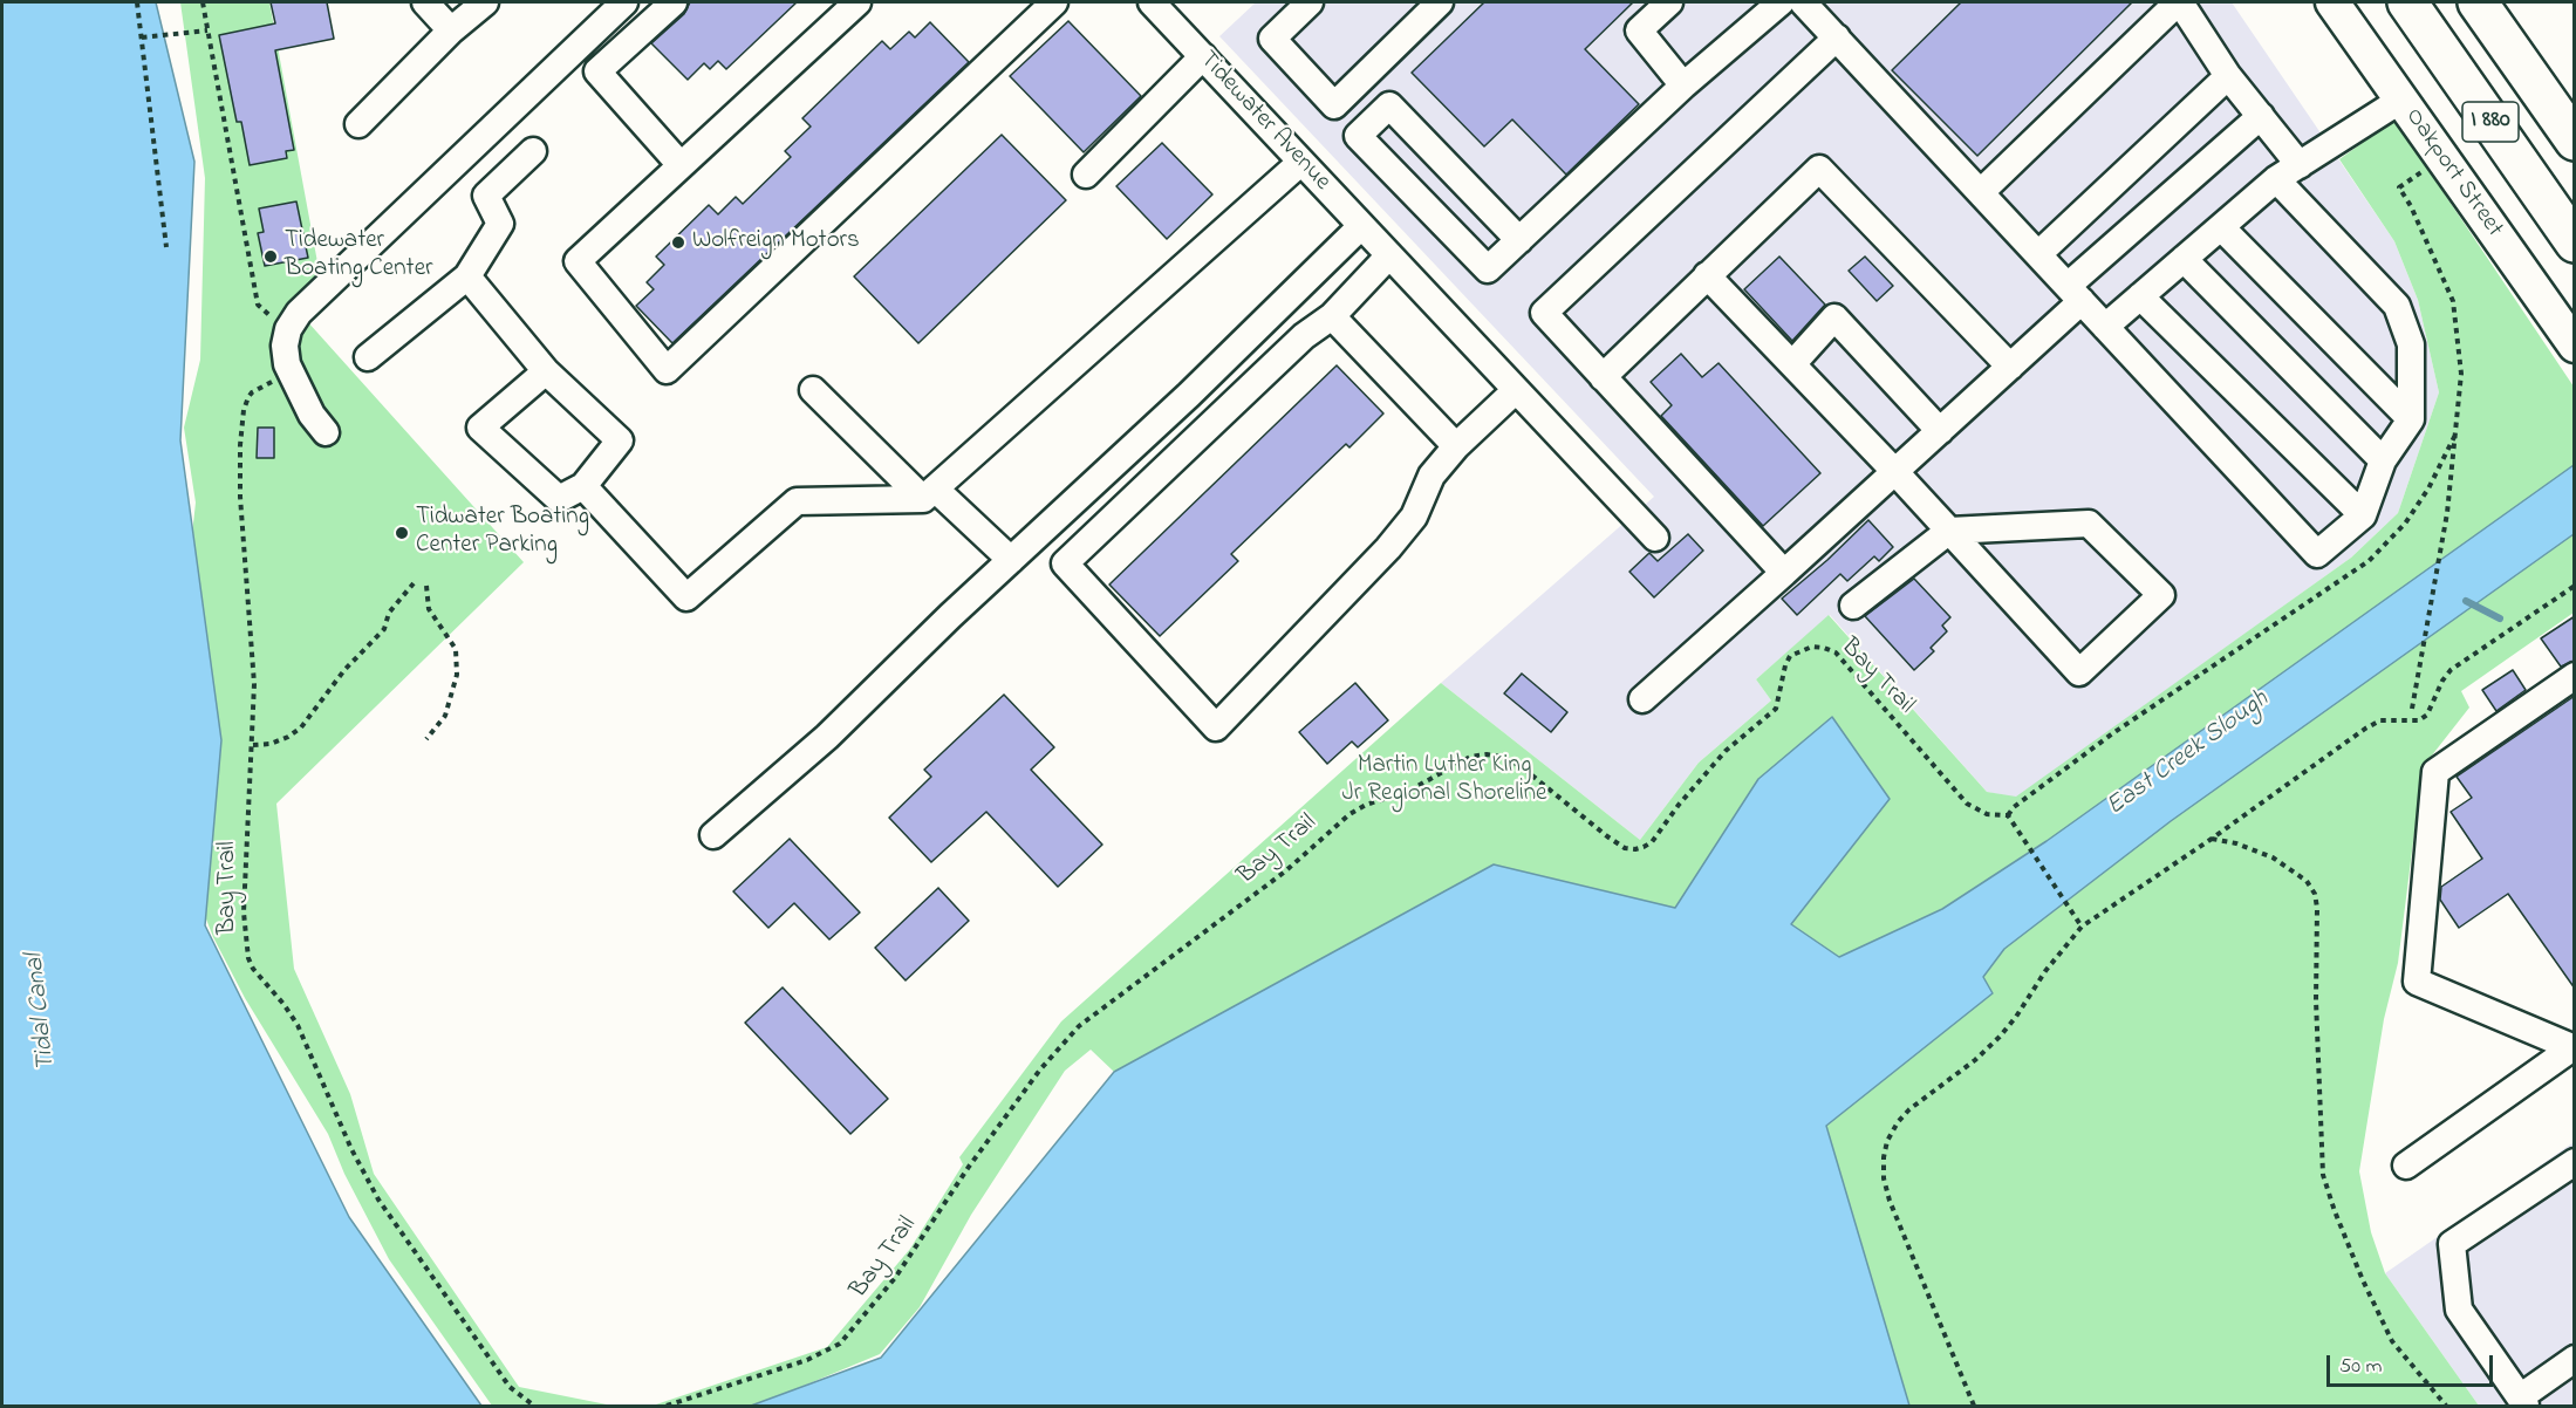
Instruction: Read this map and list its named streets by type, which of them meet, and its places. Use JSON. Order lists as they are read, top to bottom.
{
  "streets": {
    "highway": ["I 880"],
    "main road": ["Oakport Street"],
    "street": ["Tidewater Avenue"],
    "path": ["Bay Trail"]
  },
  "water": ["East Creek Slough", "Tidal Canal"],
  "parks": ["Martin Luther King Jr Regional Shoreline"],
  "places": ["Wolfreign Motors", "Tidewater Boating Center", "Tidwater Boating Center Parking"],
  "scale_bar": "50 m"
}
